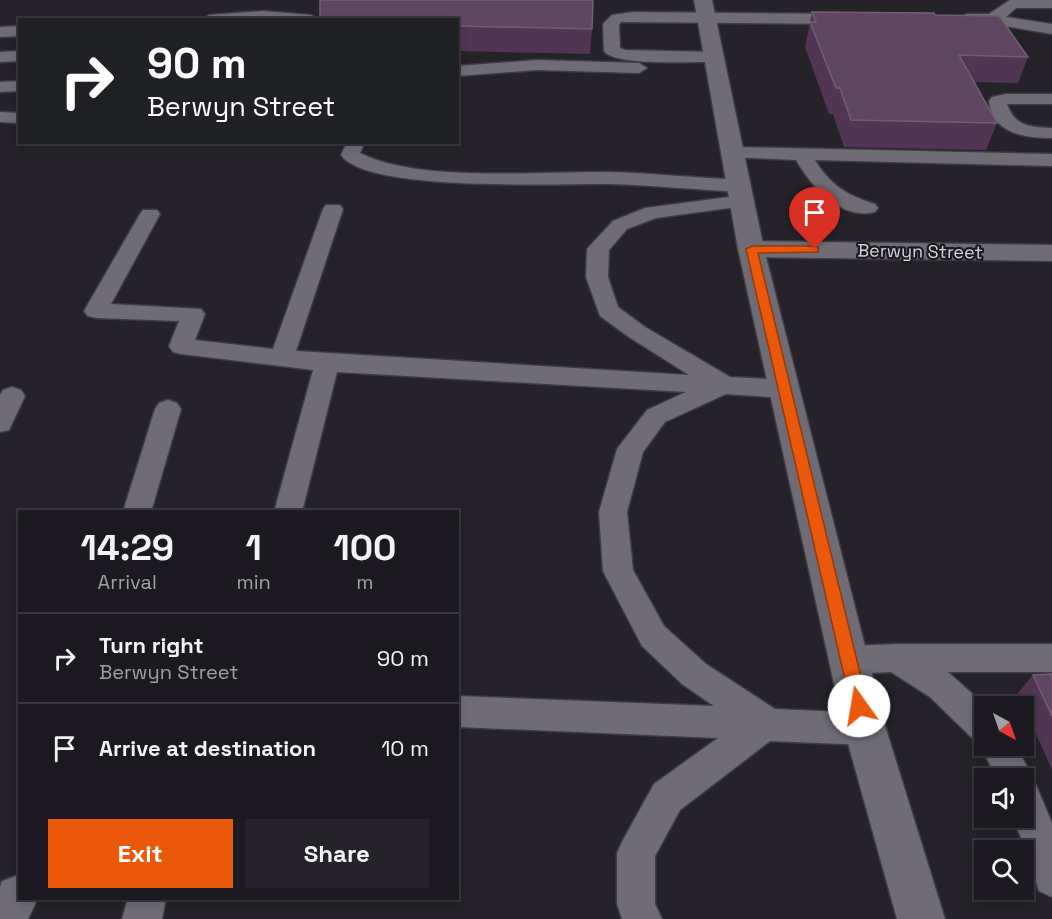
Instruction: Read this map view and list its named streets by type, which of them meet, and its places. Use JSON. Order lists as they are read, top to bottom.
{
  "streets": {
    "main road": ["Berwyn Street"]
  },
  "north": "bottom right",
  "page": {
    "turn": ["90 m", "Berwyn Street"],
    "eta": [
      "14:29",
      "Arrival",
      "1",
      "min",
      "100",
      "m"
    ],
    "list": [
      {
        "name": "Turn right",
        "note": "Berwyn Street",
        "value": "90 m"
      },
      {
        "name": "Arrive at destination",
        "value": "10 m"
      }
    ],
    "buttons": ["Exit", "Share"]
  }
}
